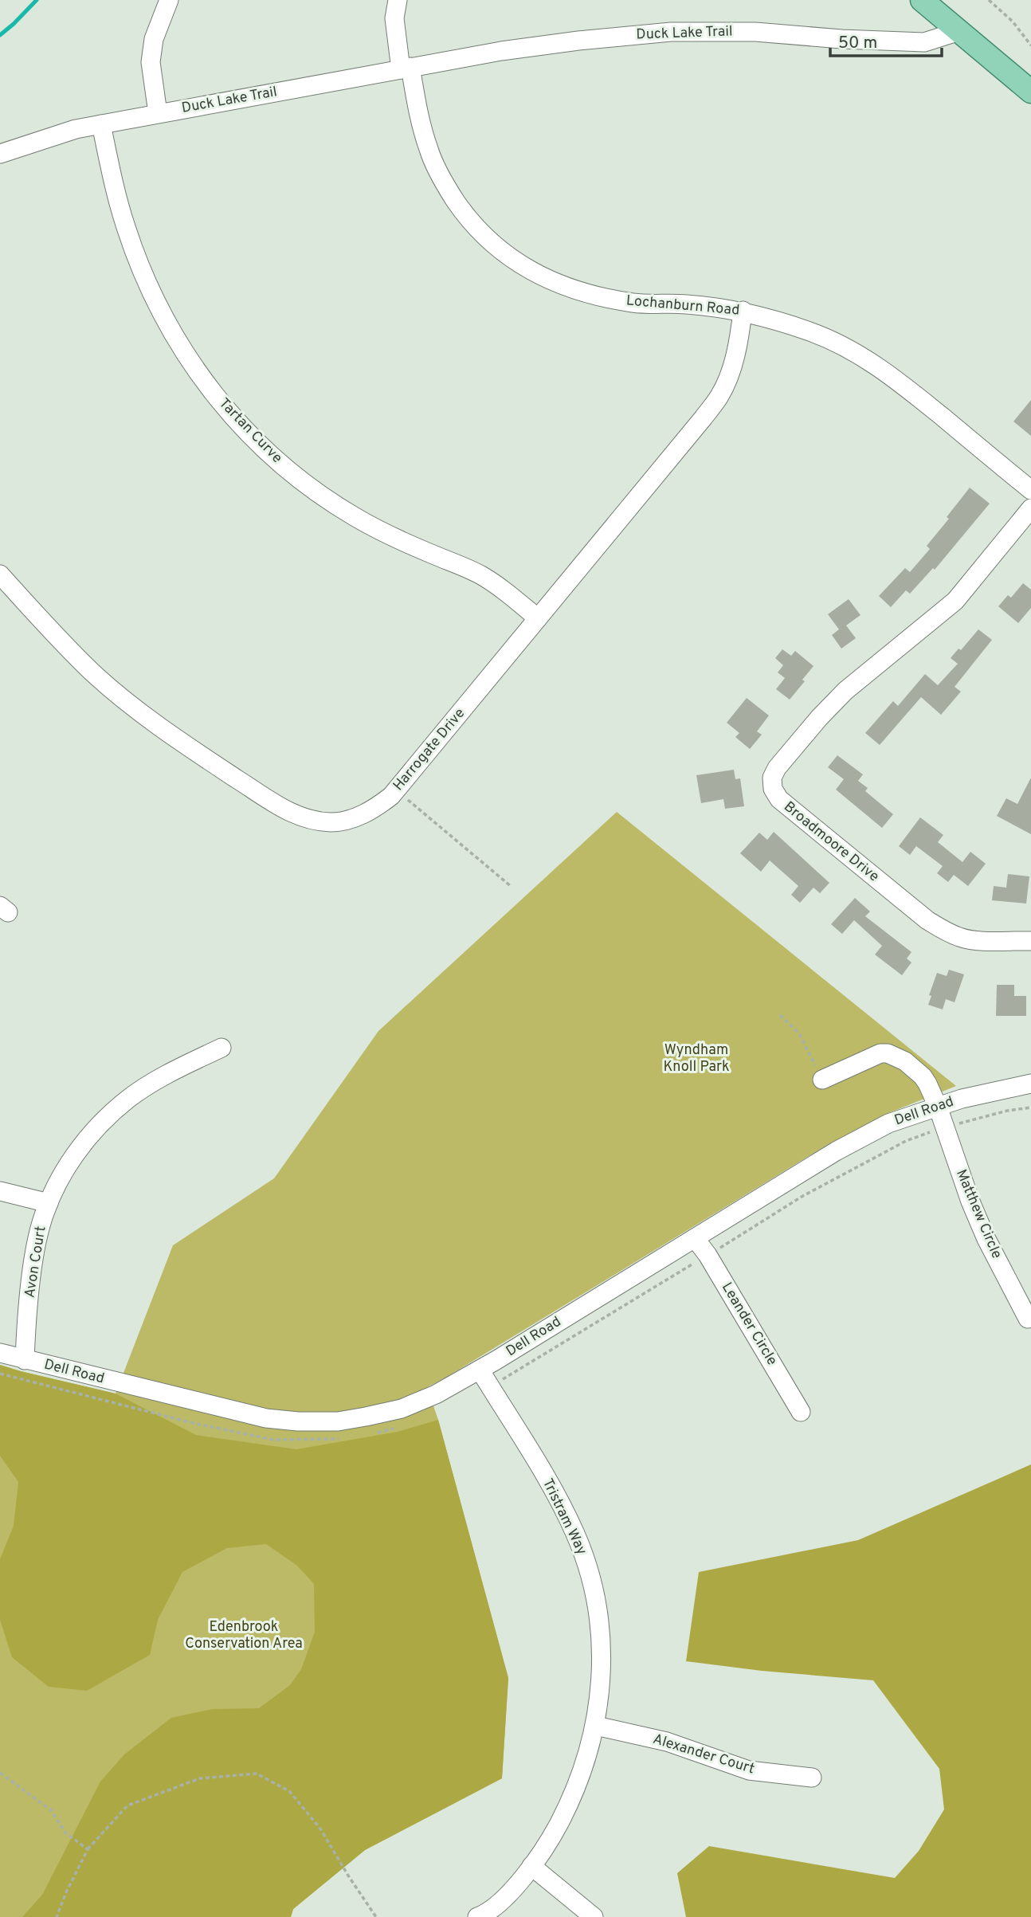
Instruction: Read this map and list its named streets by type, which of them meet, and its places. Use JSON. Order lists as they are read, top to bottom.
{
  "streets": {
    "street": [
      "Duck Lake Trail",
      "Lochanburn Road",
      "Tartan Curve",
      "Harrogate Drive",
      "Broadmoore Drive",
      "Dell Road",
      "Matthew Circle",
      "Avon Court",
      "Leander Circle",
      "Tristram Way",
      "Alexander Court"
    ]
  },
  "crossings": [
    ["Duck Lake Trail", "Lochanburn Road"],
    ["Duck Lake Trail", "Tartan Curve"],
    ["Lochanburn Road", "Harrogate Drive"],
    ["Tartan Curve", "Harrogate Drive"],
    ["Dell Road", "Matthew Circle"],
    ["Dell Road", "Avon Court"],
    ["Dell Road", "Leander Circle"],
    ["Dell Road", "Tristram Way"],
    ["Tristram Way", "Alexander Court"]
  ],
  "parks": ["Wyndham Knoll Park", "Edenbrook Conservation Area"],
  "scale_bar": "50 m"
}
